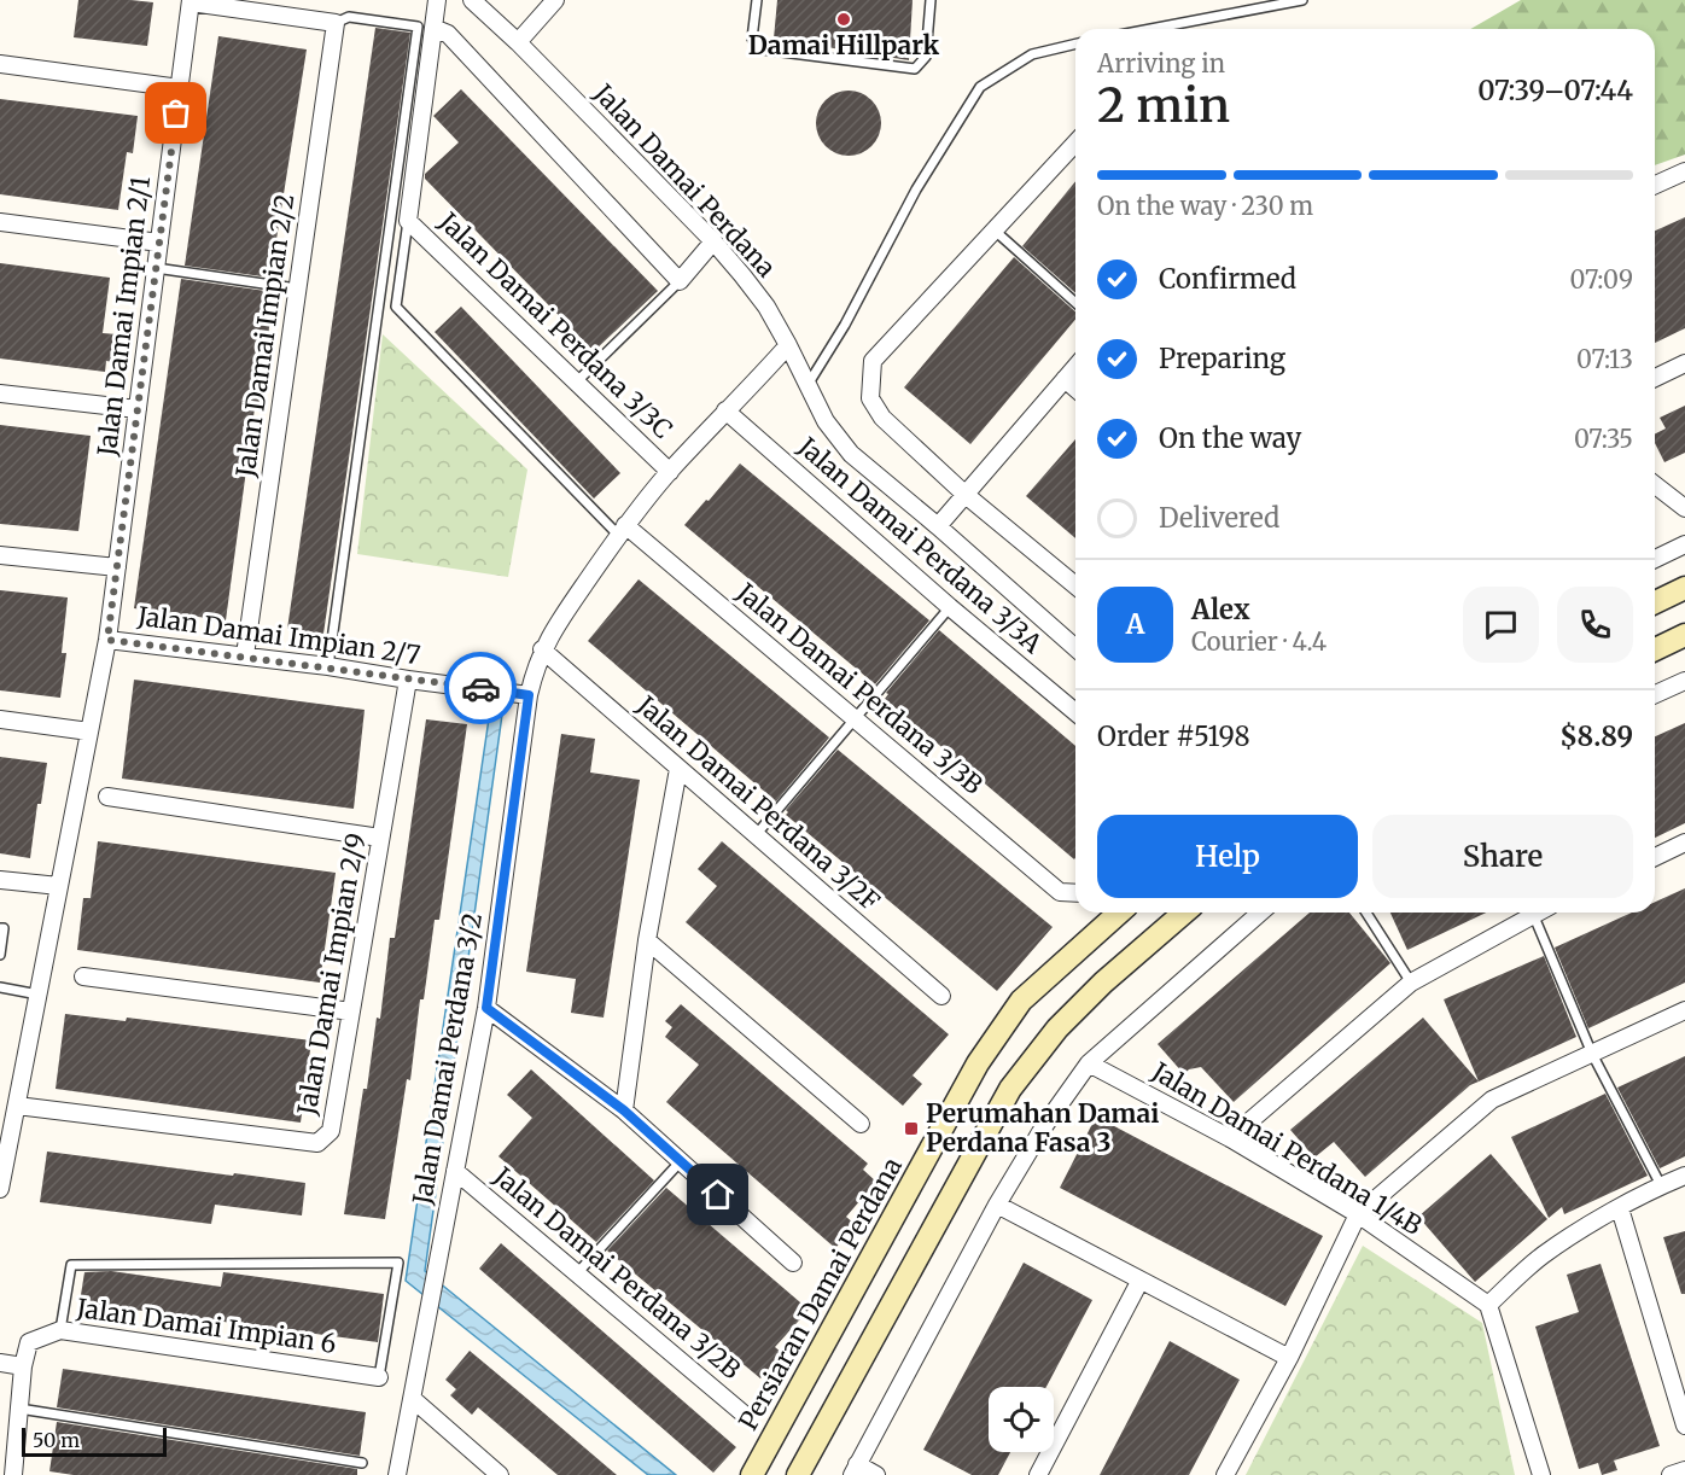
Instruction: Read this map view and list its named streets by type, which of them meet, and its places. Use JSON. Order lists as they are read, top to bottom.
{
  "streets": {
    "main road": ["Persiaran Damai Perdana"],
    "street": [
      "Jalan Damai Perdana",
      "Jalan Damai Impian 2/1",
      "Jalan Damai Perdana 3/3C",
      "Jalan Damai Impian 2/2",
      "Jalan Damai Perdana 3/3A",
      "Jalan Damai Impian 2/7",
      "Jalan Damai Perdana 3/3B",
      "Jalan Damai Perdana 3/2F",
      "Jalan Damai Impian 2/9",
      "Jalan Damai Perdana 3/2",
      "Jalan Damai Perdana 1/4B",
      "Jalan Damai Perdana 3/2B",
      "Jalan Damai Impian 6"
    ]
  },
  "crossings": [
    ["Jalan Damai Perdana", "Jalan Damai Perdana 3/2"],
    ["Jalan Damai Impian 2/1", "Jalan Damai Impian 2/7"],
    ["Jalan Damai Impian 2/1", "Jalan Damai Impian 2/9"],
    ["Jalan Damai Perdana 3/3C", "Jalan Damai Perdana 3/2"],
    ["Jalan Damai Impian 2/2", "Jalan Damai Impian 2/7"],
    ["Jalan Damai Perdana 3/3A", "Jalan Damai Perdana 3/2"],
    ["Jalan Damai Impian 2/7", "Jalan Damai Impian 2/9"],
    ["Jalan Damai Impian 2/7", "Jalan Damai Perdana 3/2"],
    ["Jalan Damai Perdana 3/3B", "Jalan Damai Perdana 3/2"],
    ["Jalan Damai Perdana 3/2F", "Jalan Damai Perdana 3/2"],
    ["Jalan Damai Perdana 3/2", "Jalan Damai Perdana 3/2B"]
  ],
  "places": {
    "other": ["Damai Hillpark"],
    "transit": ["Perumahan Damai Perdana Fasa 3"]
  },
  "scale_bar": "50 m",
  "page": {
    "heading": ["2 min", "Arriving in", "07:39–07:44"],
    "panel": [
      "Alex",
      "Courier · 4.4",
      "Order #5198",
      "$8.89"
    ],
    "bar": "On the way · 230 m",
    "list": [
      ["Confirmed", "07:09"],
      ["Preparing", "07:13"],
      ["On the way", "07:35"],
      "Delivered"
    ],
    "round": "A",
    "buttons": ["Help", "Share"],
    "scale": "50 m"
  }
}
